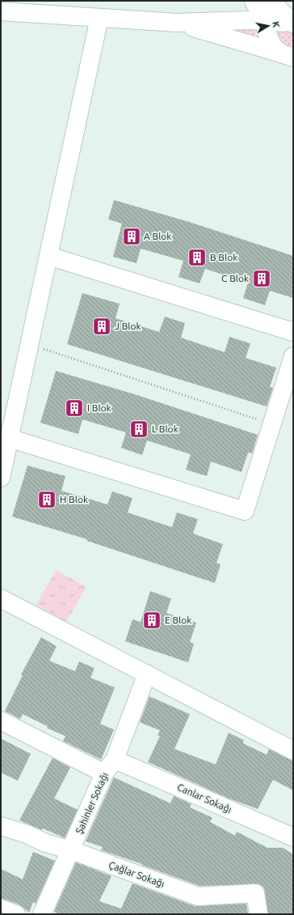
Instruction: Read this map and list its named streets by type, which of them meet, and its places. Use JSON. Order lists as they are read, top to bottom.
{
  "streets": {
    "street": ["Canlar Sokağı", "Şahinler Sokağı", "Çağlar Sokağı"]
  },
  "crossings": [
    ["Canlar Sokağı", "Şahinler Sokağı"],
    ["Şahinler Sokağı", "Çağlar Sokağı"]
  ],
  "places": {
    "building": [
      "A Blok",
      "B Blok",
      "C Blok",
      "J Blok",
      "I Blok",
      "L Blok",
      "H Blok",
      "E Blok"
    ]
  },
  "north": "right"
}
